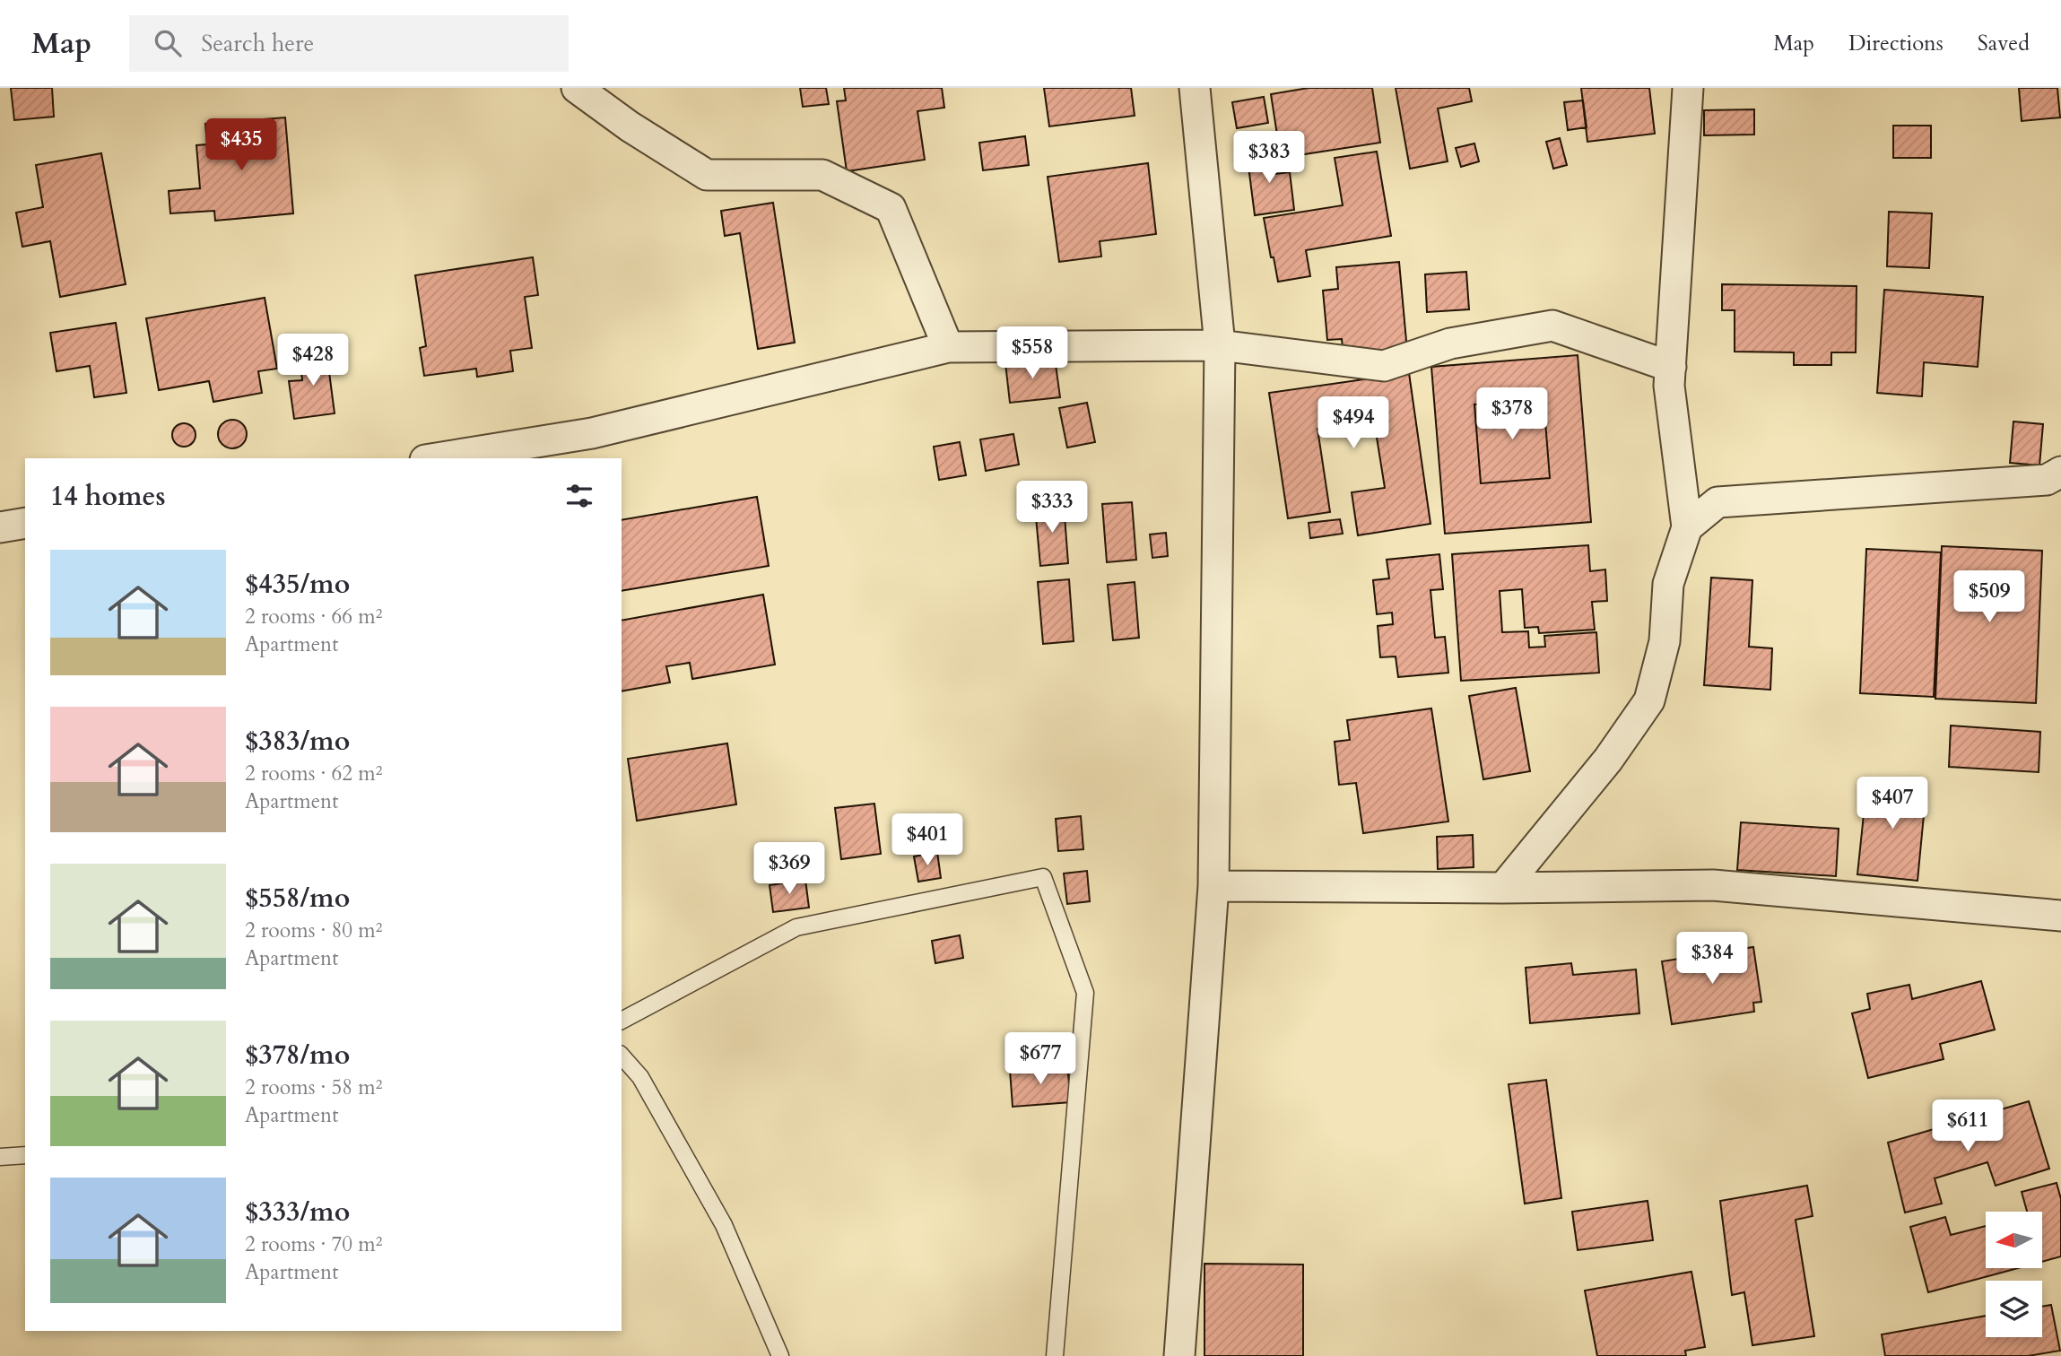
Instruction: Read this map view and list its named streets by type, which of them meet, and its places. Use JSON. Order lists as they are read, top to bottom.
{
  "north": "left",
  "page": {
    "header": "Map",
    "search": "Search here",
    "nav": ["Map", "Directions", "Saved"],
    "price": [
      "$435",
      "$383",
      "$558",
      "$428",
      "$378",
      "$494",
      "$333",
      "$509",
      "$407",
      "$401",
      "$369",
      "$384",
      "$677",
      "$611"
    ],
    "heading": "14 homes",
    "list": [
      {
        "name": "$435/mo",
        "note": "2 rooms · 66 m² · Apartment"
      },
      {
        "name": "$383/mo",
        "note": "2 rooms · 62 m² · Apartment"
      },
      {
        "name": "$558/mo",
        "note": "2 rooms · 80 m² · Apartment"
      },
      {
        "name": "$378/mo",
        "note": "2 rooms · 58 m² · Apartment"
      },
      {
        "name": "$333/mo",
        "note": "2 rooms · 70 m² · Apartment"
      }
    ]
  }
}
